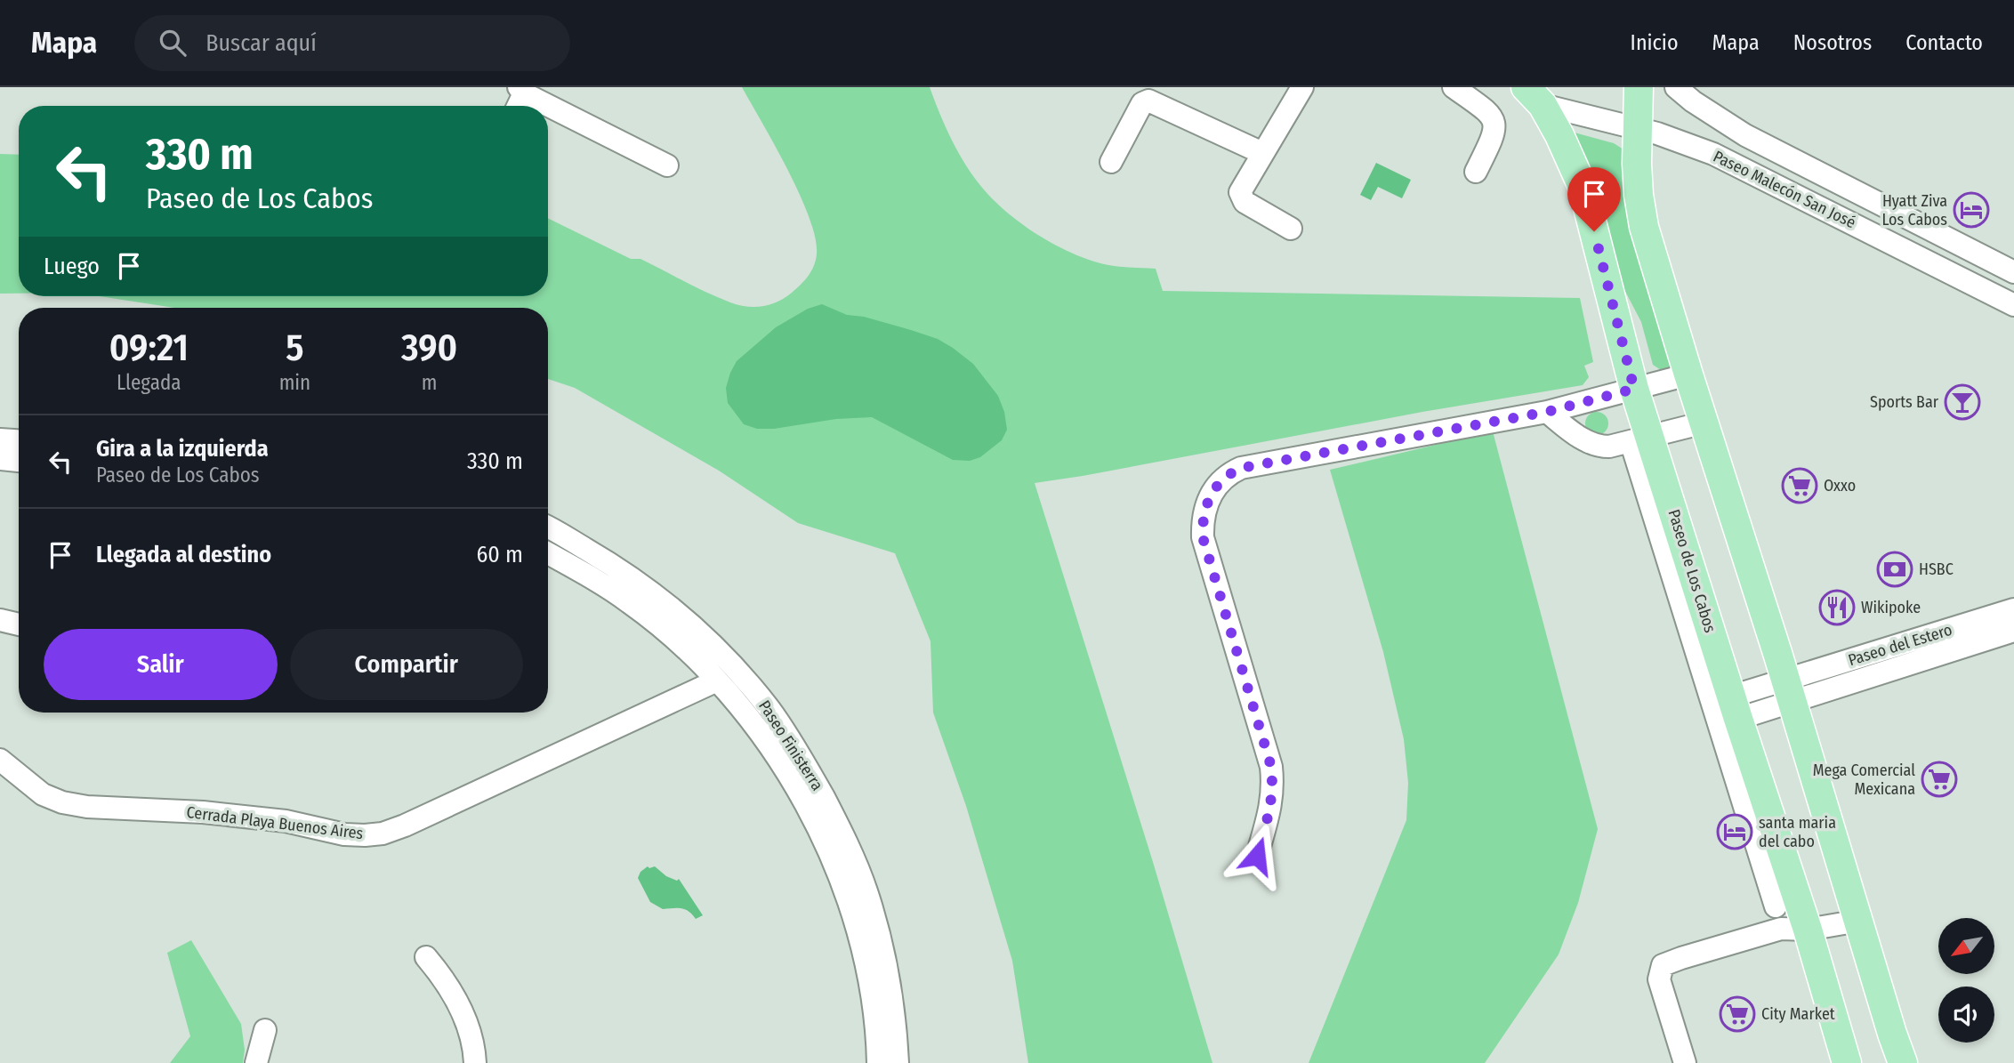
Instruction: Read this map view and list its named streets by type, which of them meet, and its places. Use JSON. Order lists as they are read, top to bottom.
{
  "streets": {
    "main road": ["Paseo de Los Cabos"],
    "street": [
      "Paseo Malecón San José",
      "Paseo del Estero",
      "Paseo Finisterra",
      "Cerrada Playa Buenos Aires"
    ]
  },
  "crossings": [
    ["Paseo Malecón San José", "Paseo de Los Cabos"],
    ["Paseo de Los Cabos", "Paseo del Estero"],
    ["Paseo Finisterra", "Cerrada Playa Buenos Aires"]
  ],
  "places": {
    "hotel": ["Hyatt Ziva Los Cabos", "santa maria del cabo"],
    "bar": ["Sports Bar"],
    "supermarket": ["Oxxo", "Mega Comercial Mexicana", "City Market"],
    "bank": ["HSBC"],
    "restaurant": ["Wikipoke"]
  },
  "north": "bottom left",
  "page": {
    "header": "Mapa",
    "search": "Buscar aquí",
    "nav": [
      "Inicio",
      "Mapa",
      "Nosotros",
      "Contacto"
    ],
    "turn": ["330 m", "Paseo de Los Cabos"],
    "then": "Luego",
    "eta": [
      "09:21",
      "Llegada",
      "5",
      "min",
      "390",
      "m"
    ],
    "list": [
      {
        "name": "Gira a la izquierda",
        "note": "Paseo de Los Cabos",
        "value": "330 m"
      },
      {
        "name": "Llegada al destino",
        "value": "60 m"
      }
    ],
    "buttons": ["Salir", "Compartir"]
  }
}
